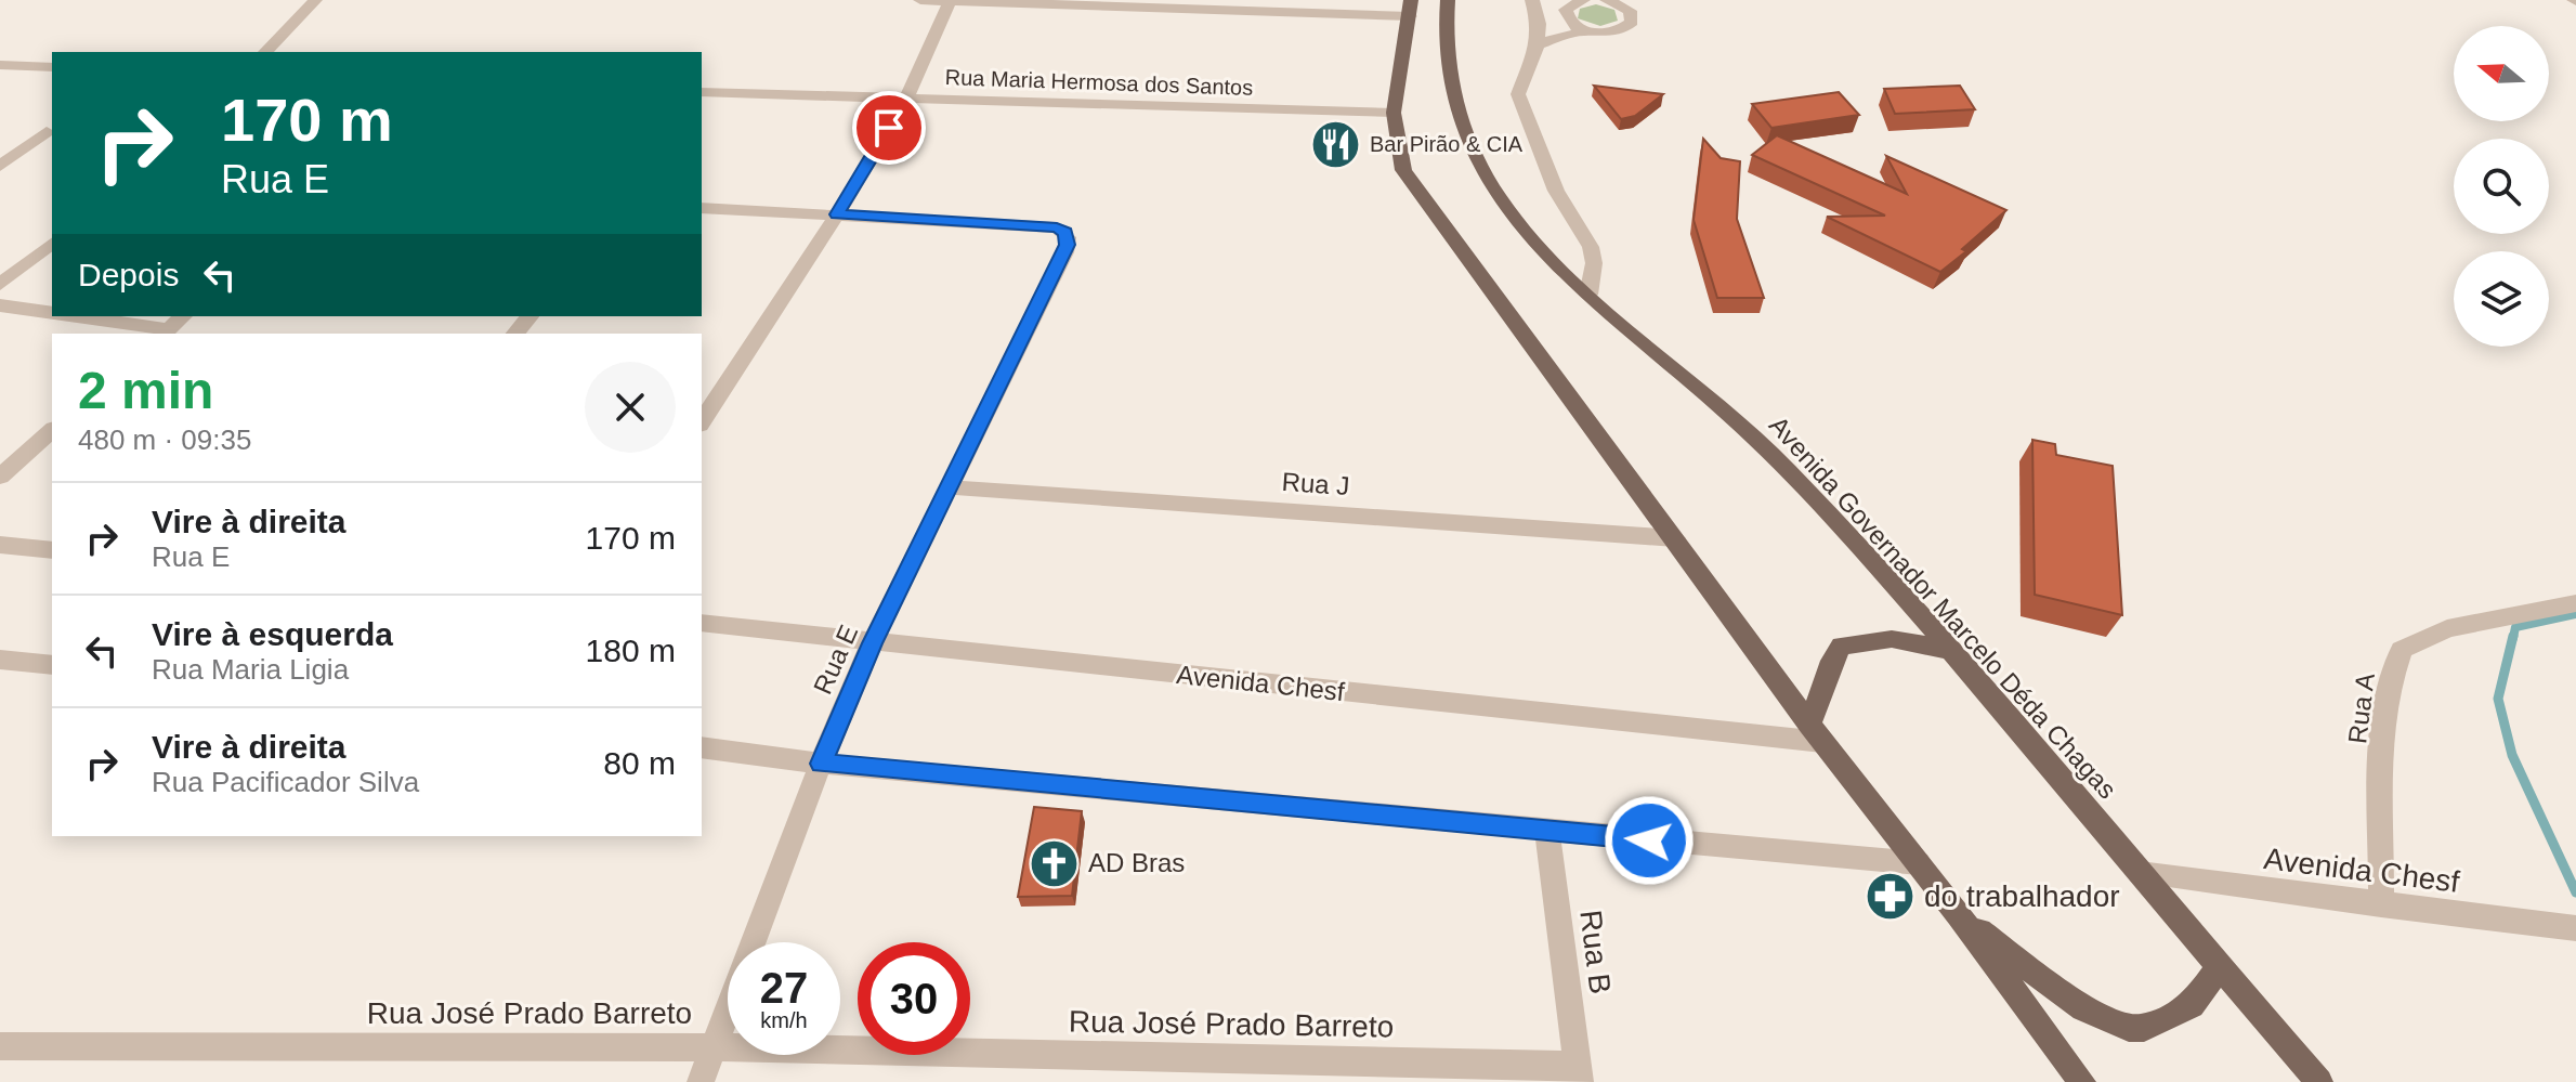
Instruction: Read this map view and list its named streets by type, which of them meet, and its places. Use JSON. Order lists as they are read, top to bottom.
{
  "streets": {
    "main road": ["Avenida Governador Marcelo Déda Chagas"],
    "street": [
      "Rua Maria Hermosa dos Santos",
      "Rua J",
      "Rua E",
      "Avenida Chesf",
      "Rua A",
      "Rua B",
      "Rua José Prado Barreto"
    ]
  },
  "crossings": [
    ["Rua J", "Rua E"],
    ["Avenida Governador Marcelo Déda Chagas", "Avenida Chesf"],
    ["Rua E", "Avenida Chesf"],
    ["Rua E", "Rua José Prado Barreto"],
    ["Avenida Chesf", "Rua A"],
    ["Rua B", "Rua José Prado Barreto"]
  ],
  "places": {
    "restaurant": ["Bar Pirão & CIA"],
    "church": ["AD Bras"],
    "pharmacy": ["do trabalhador"]
  },
  "north": "left",
  "page": {
    "turn": ["170 m", "Rua E"],
    "then": "Depois",
    "heading": ["2 min", "480 m · 09:35"],
    "list": [
      {
        "name": "Vire à direita",
        "note": "Rua E",
        "value": "170 m"
      },
      {
        "name": "Vire à esquerda",
        "note": "Rua Maria Ligia",
        "value": "180 m"
      },
      {
        "name": "Vire à direita",
        "note": "Rua Pacificador Silva",
        "value": "80 m"
      }
    ],
    "speed": "27 km/h",
    "limit": "30"
  }
}
